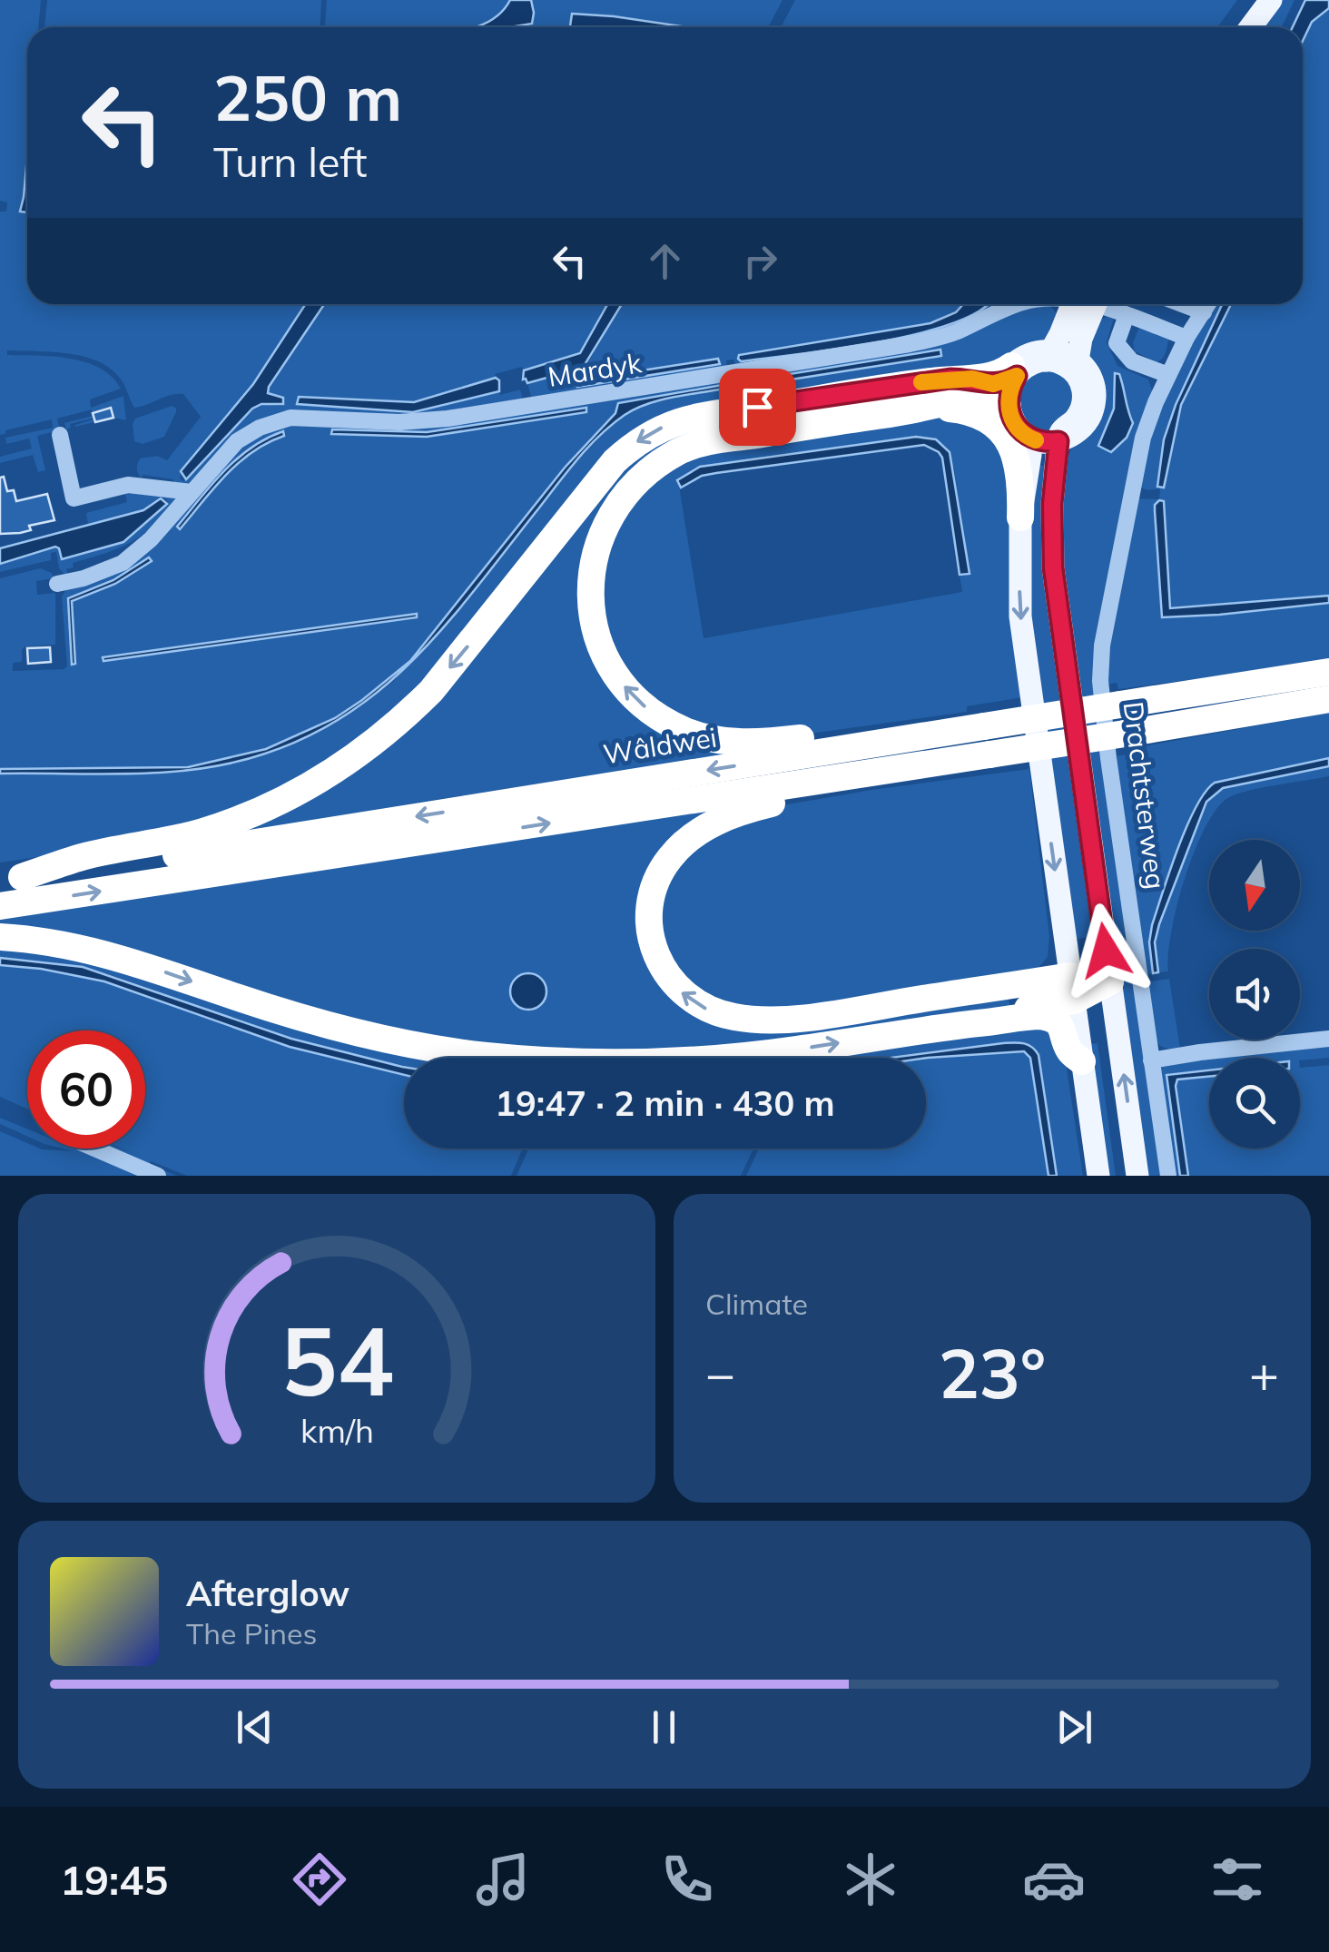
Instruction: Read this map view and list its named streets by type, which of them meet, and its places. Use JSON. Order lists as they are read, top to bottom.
{
  "streets": {
    "highway": ["Wâldwei"],
    "street": ["Mardyk", "Drachtsterweg"]
  },
  "crossings": [
    ["Mardyk", "Drachtsterweg"]
  ],
  "north": "bottom",
  "page": {
    "turn": ["250 m", "Turn left"],
    "limit": "60",
    "trip": "19:47 · 2 min · 430 m",
    "tile": "Climate",
    "heat": ["−", "23°", "+"],
    "song": ["Afterglow", "The Pines"],
    "tabs": "19:45",
    "gauge": ["54", "km/h"]
  }
}
